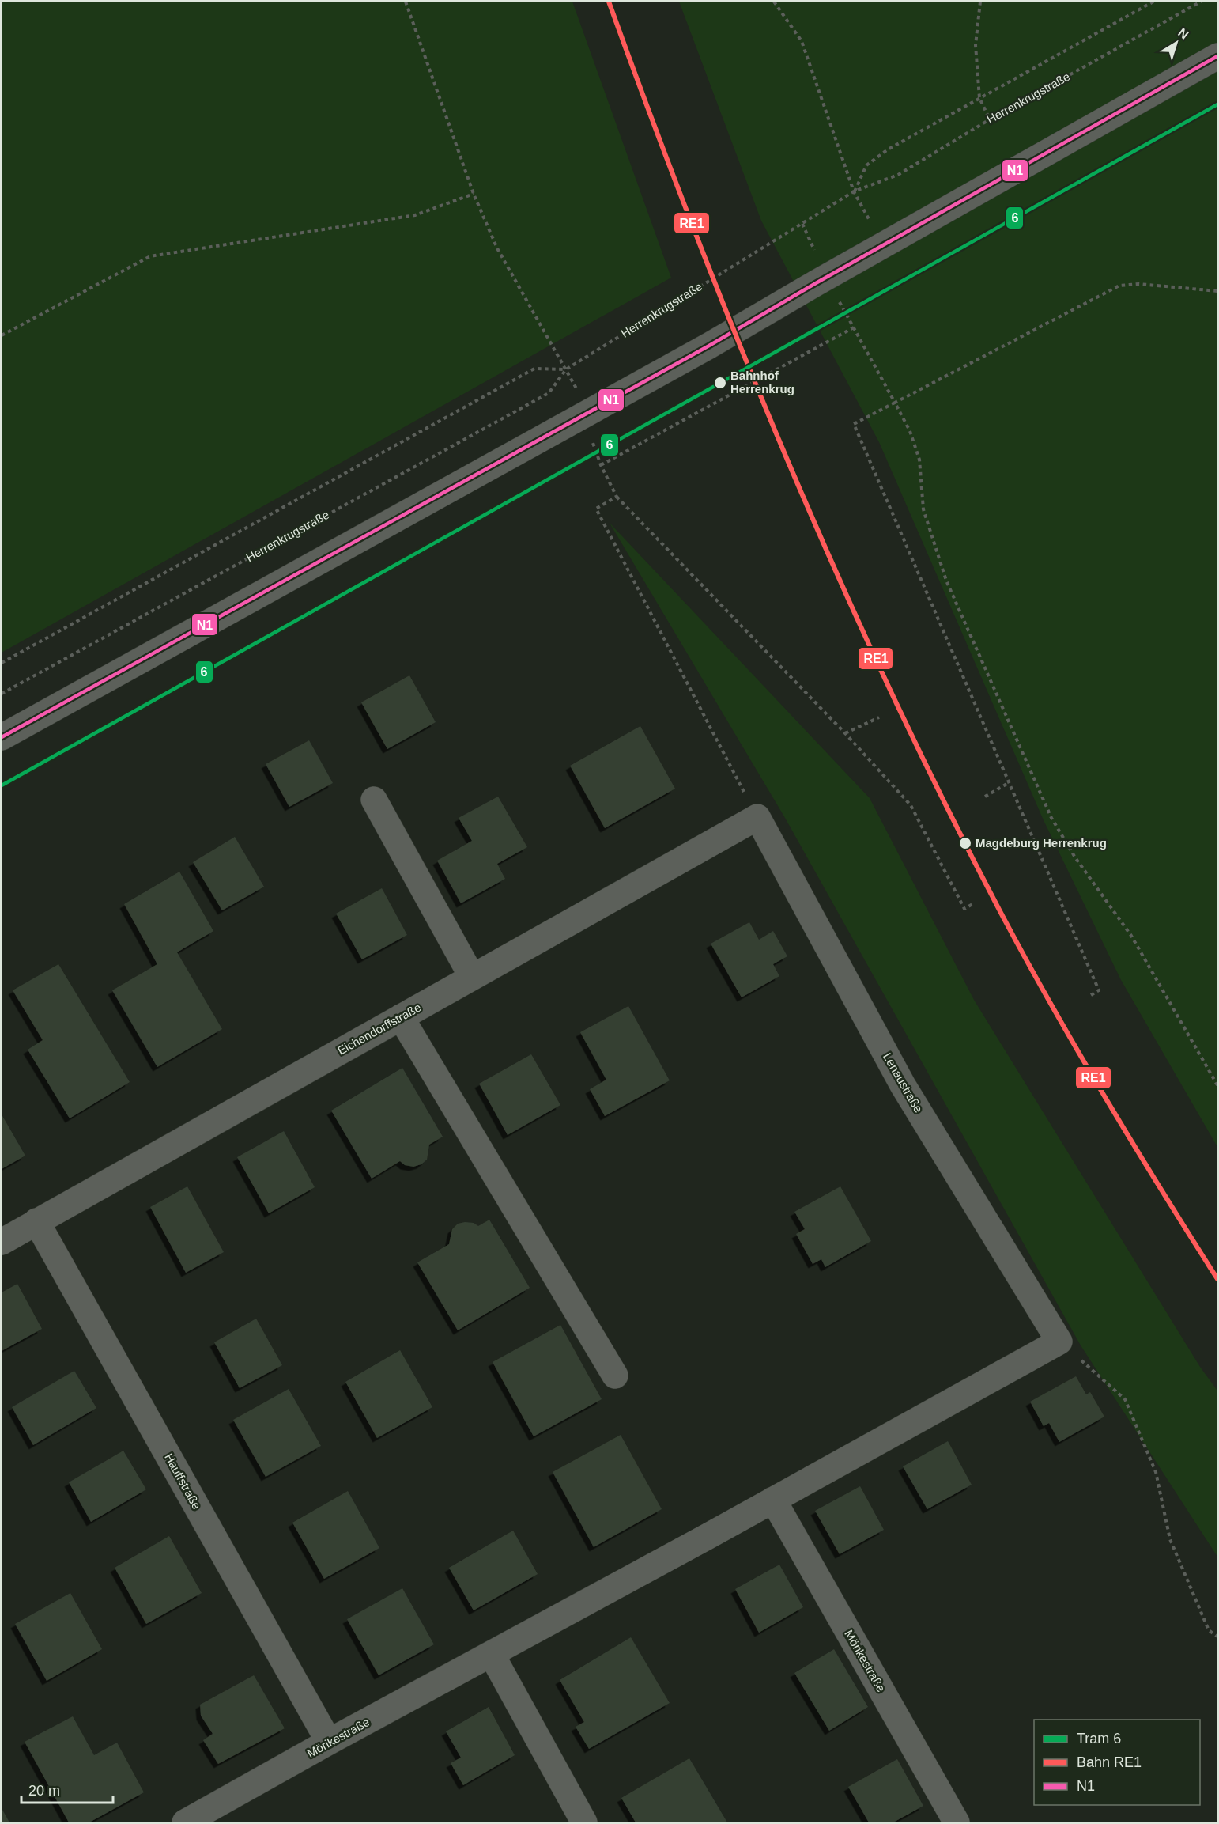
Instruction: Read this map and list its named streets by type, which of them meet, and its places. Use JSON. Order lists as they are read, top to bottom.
{
  "streets": {
    "street": [
      "Eichendorffstraße",
      "Lenaustraße",
      "Hauffstraße",
      "Mörikestraße"
    ],
    "path": ["Herrenkrugstraße"]
  },
  "crossings": [
    ["Eichendorffstraße", "Lenaustraße"],
    ["Eichendorffstraße", "Hauffstraße"],
    ["Lenaustraße", "Mörikestraße"],
    ["Hauffstraße", "Mörikestraße"]
  ],
  "places": ["Bahnhof Herrenkrug", "Magdeburg Herrenkrug"],
  "lines": ["rail line RE1", "transit line N1", "tram line 6"],
  "legend": ["Tram 6", "Bahn RE1", "N1"],
  "scale_bar": "20 m",
  "north": "top right"
}
